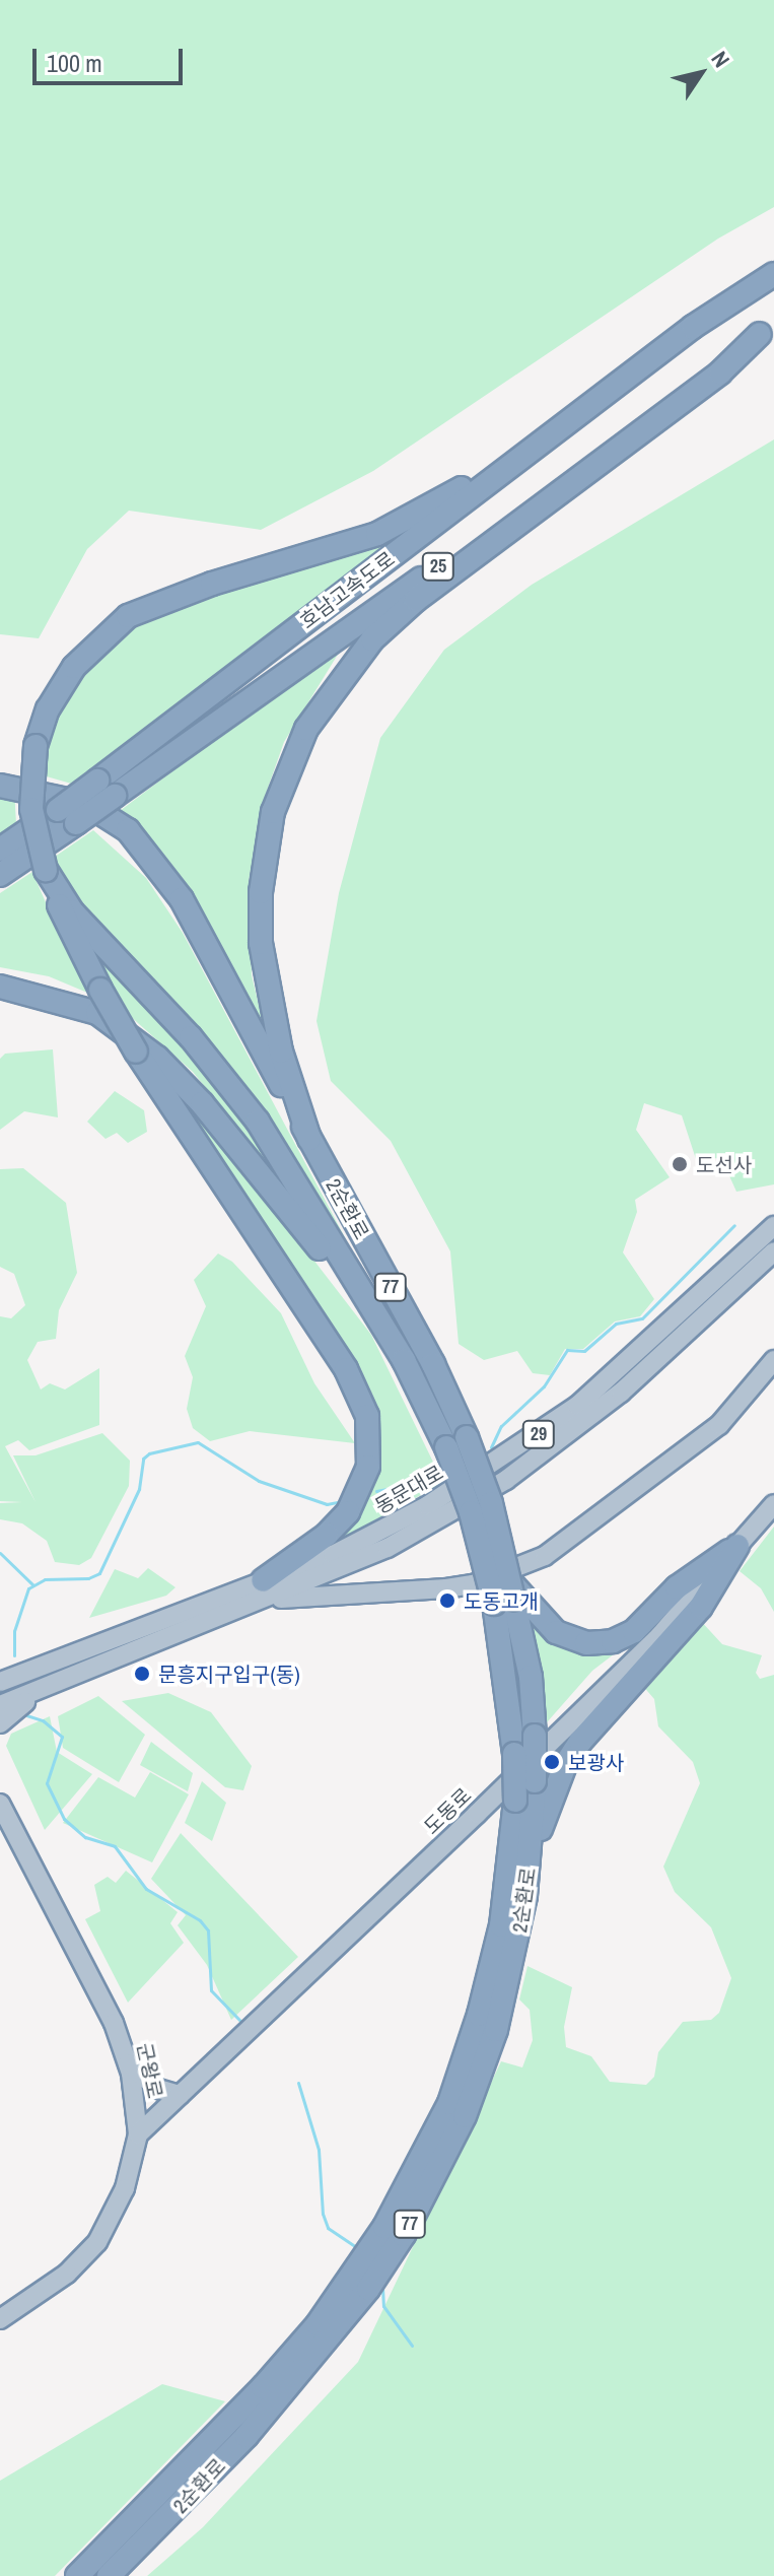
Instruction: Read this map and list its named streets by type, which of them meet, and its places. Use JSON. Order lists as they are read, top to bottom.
{
  "streets": {
    "highway": [
      "25",
      "호남고속도로",
      "2순환로",
      "77"
    ],
    "main road": [
      "29",
      "동문대로",
      "도동로",
      "군왕로"
    ]
  },
  "crossings": [
    ["도동로", "군왕로"]
  ],
  "places": [
    "도선사",
    "도동고개",
    "문흥지구입구(동)",
    "보광사"
  ],
  "scale_bar": "100 m",
  "north": "top right"
}
